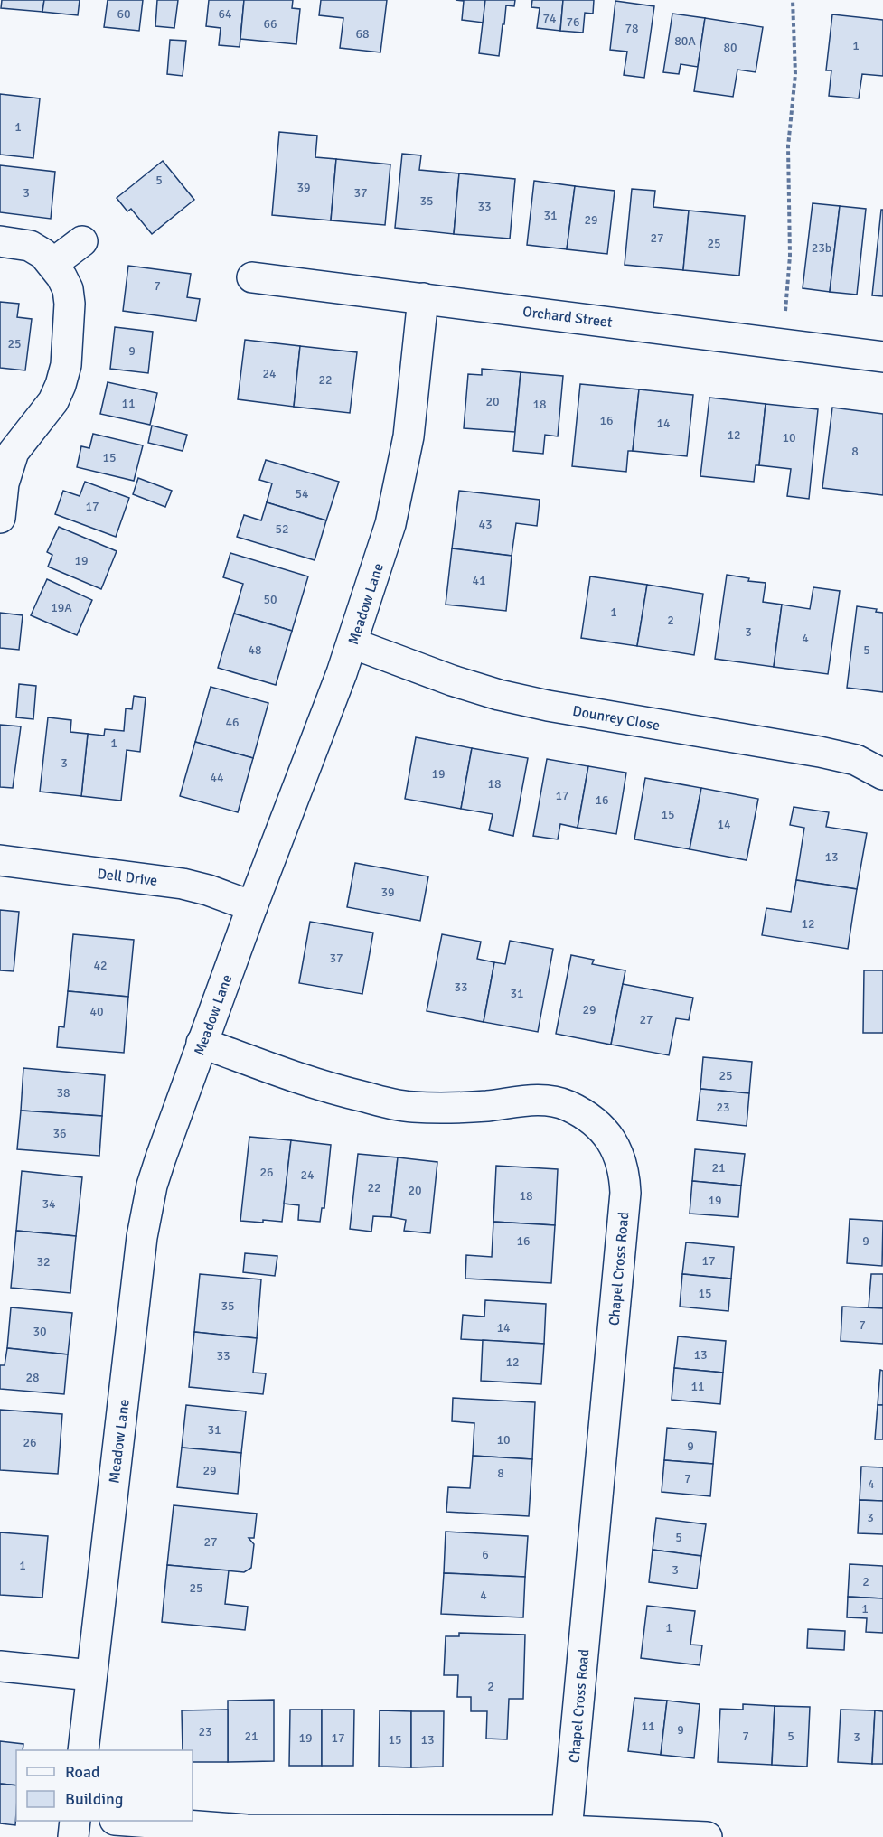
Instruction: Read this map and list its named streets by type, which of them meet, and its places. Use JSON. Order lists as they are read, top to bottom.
{
  "streets": {
    "street": [
      "Orchard Street",
      "Meadow Lane",
      "Dounrey Close",
      "Dell Drive",
      "Chapel Cross Road"
    ]
  },
  "crossings": [
    ["Orchard Street", "Meadow Lane"],
    ["Meadow Lane", "Dounrey Close"],
    ["Meadow Lane", "Dell Drive"],
    ["Meadow Lane", "Chapel Cross Road"]
  ],
  "house_numbers": [
    "60",
    "64",
    "74",
    "76",
    "66",
    "78",
    "68",
    "80A",
    "1",
    "80",
    "1",
    "5",
    "39",
    "3",
    "37",
    "35",
    "33",
    "31",
    "29",
    "27",
    "25",
    "23b",
    "7",
    "25",
    "9",
    "24",
    "22",
    "20",
    "11",
    "18",
    "16",
    "14",
    "12",
    "10",
    "8",
    "15",
    "54",
    "17",
    "43",
    "52",
    "19",
    "41",
    "50",
    "19A",
    "1",
    "2",
    "3",
    "4",
    "48",
    "5",
    "46",
    "1",
    "3",
    "19",
    "44",
    "18",
    "17",
    "16",
    "15",
    "14",
    "13",
    "39",
    "12",
    "37",
    "42",
    "33",
    "31",
    "29",
    "40",
    "27",
    "25",
    "38",
    "23",
    "36",
    "21",
    "26",
    "24",
    "22",
    "20",
    "18",
    "19",
    "34",
    "16",
    "9",
    "17",
    "32",
    "15",
    "35",
    "7",
    "14",
    "30",
    "13",
    "33",
    "12",
    "28",
    "11",
    "31",
    "10",
    "26",
    "9",
    "29",
    "8",
    "7",
    "4",
    "3",
    "5",
    "27",
    "6",
    "1",
    "3",
    "2",
    "25",
    "4",
    "1",
    "1",
    "2",
    "11",
    "9",
    "23",
    "21",
    "7",
    "5",
    "3",
    "19",
    "17",
    "15",
    "13"
  ],
  "legend": ["Road", "Building"]
}
